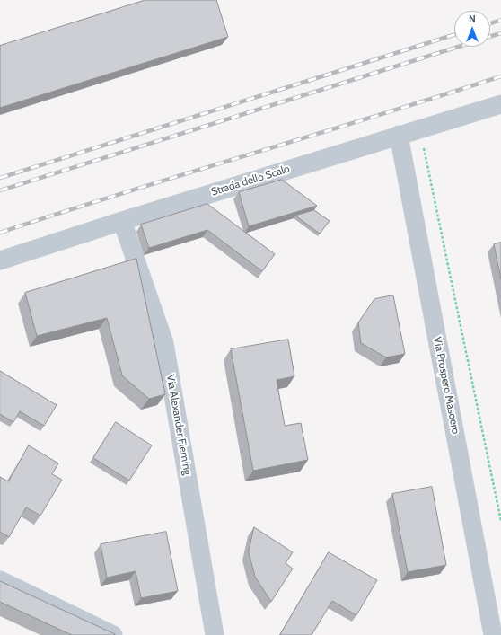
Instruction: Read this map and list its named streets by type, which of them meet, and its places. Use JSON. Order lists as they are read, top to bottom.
{
  "streets": {
    "street": ["Strada dello Scalo", "Via Prospero Masoero", "Via Alexander Fleming"]
  },
  "crossings": [
    ["Strada dello Scalo", "Via Prospero Masoero"],
    ["Strada dello Scalo", "Via Alexander Fleming"]
  ],
  "north": "top"
}
